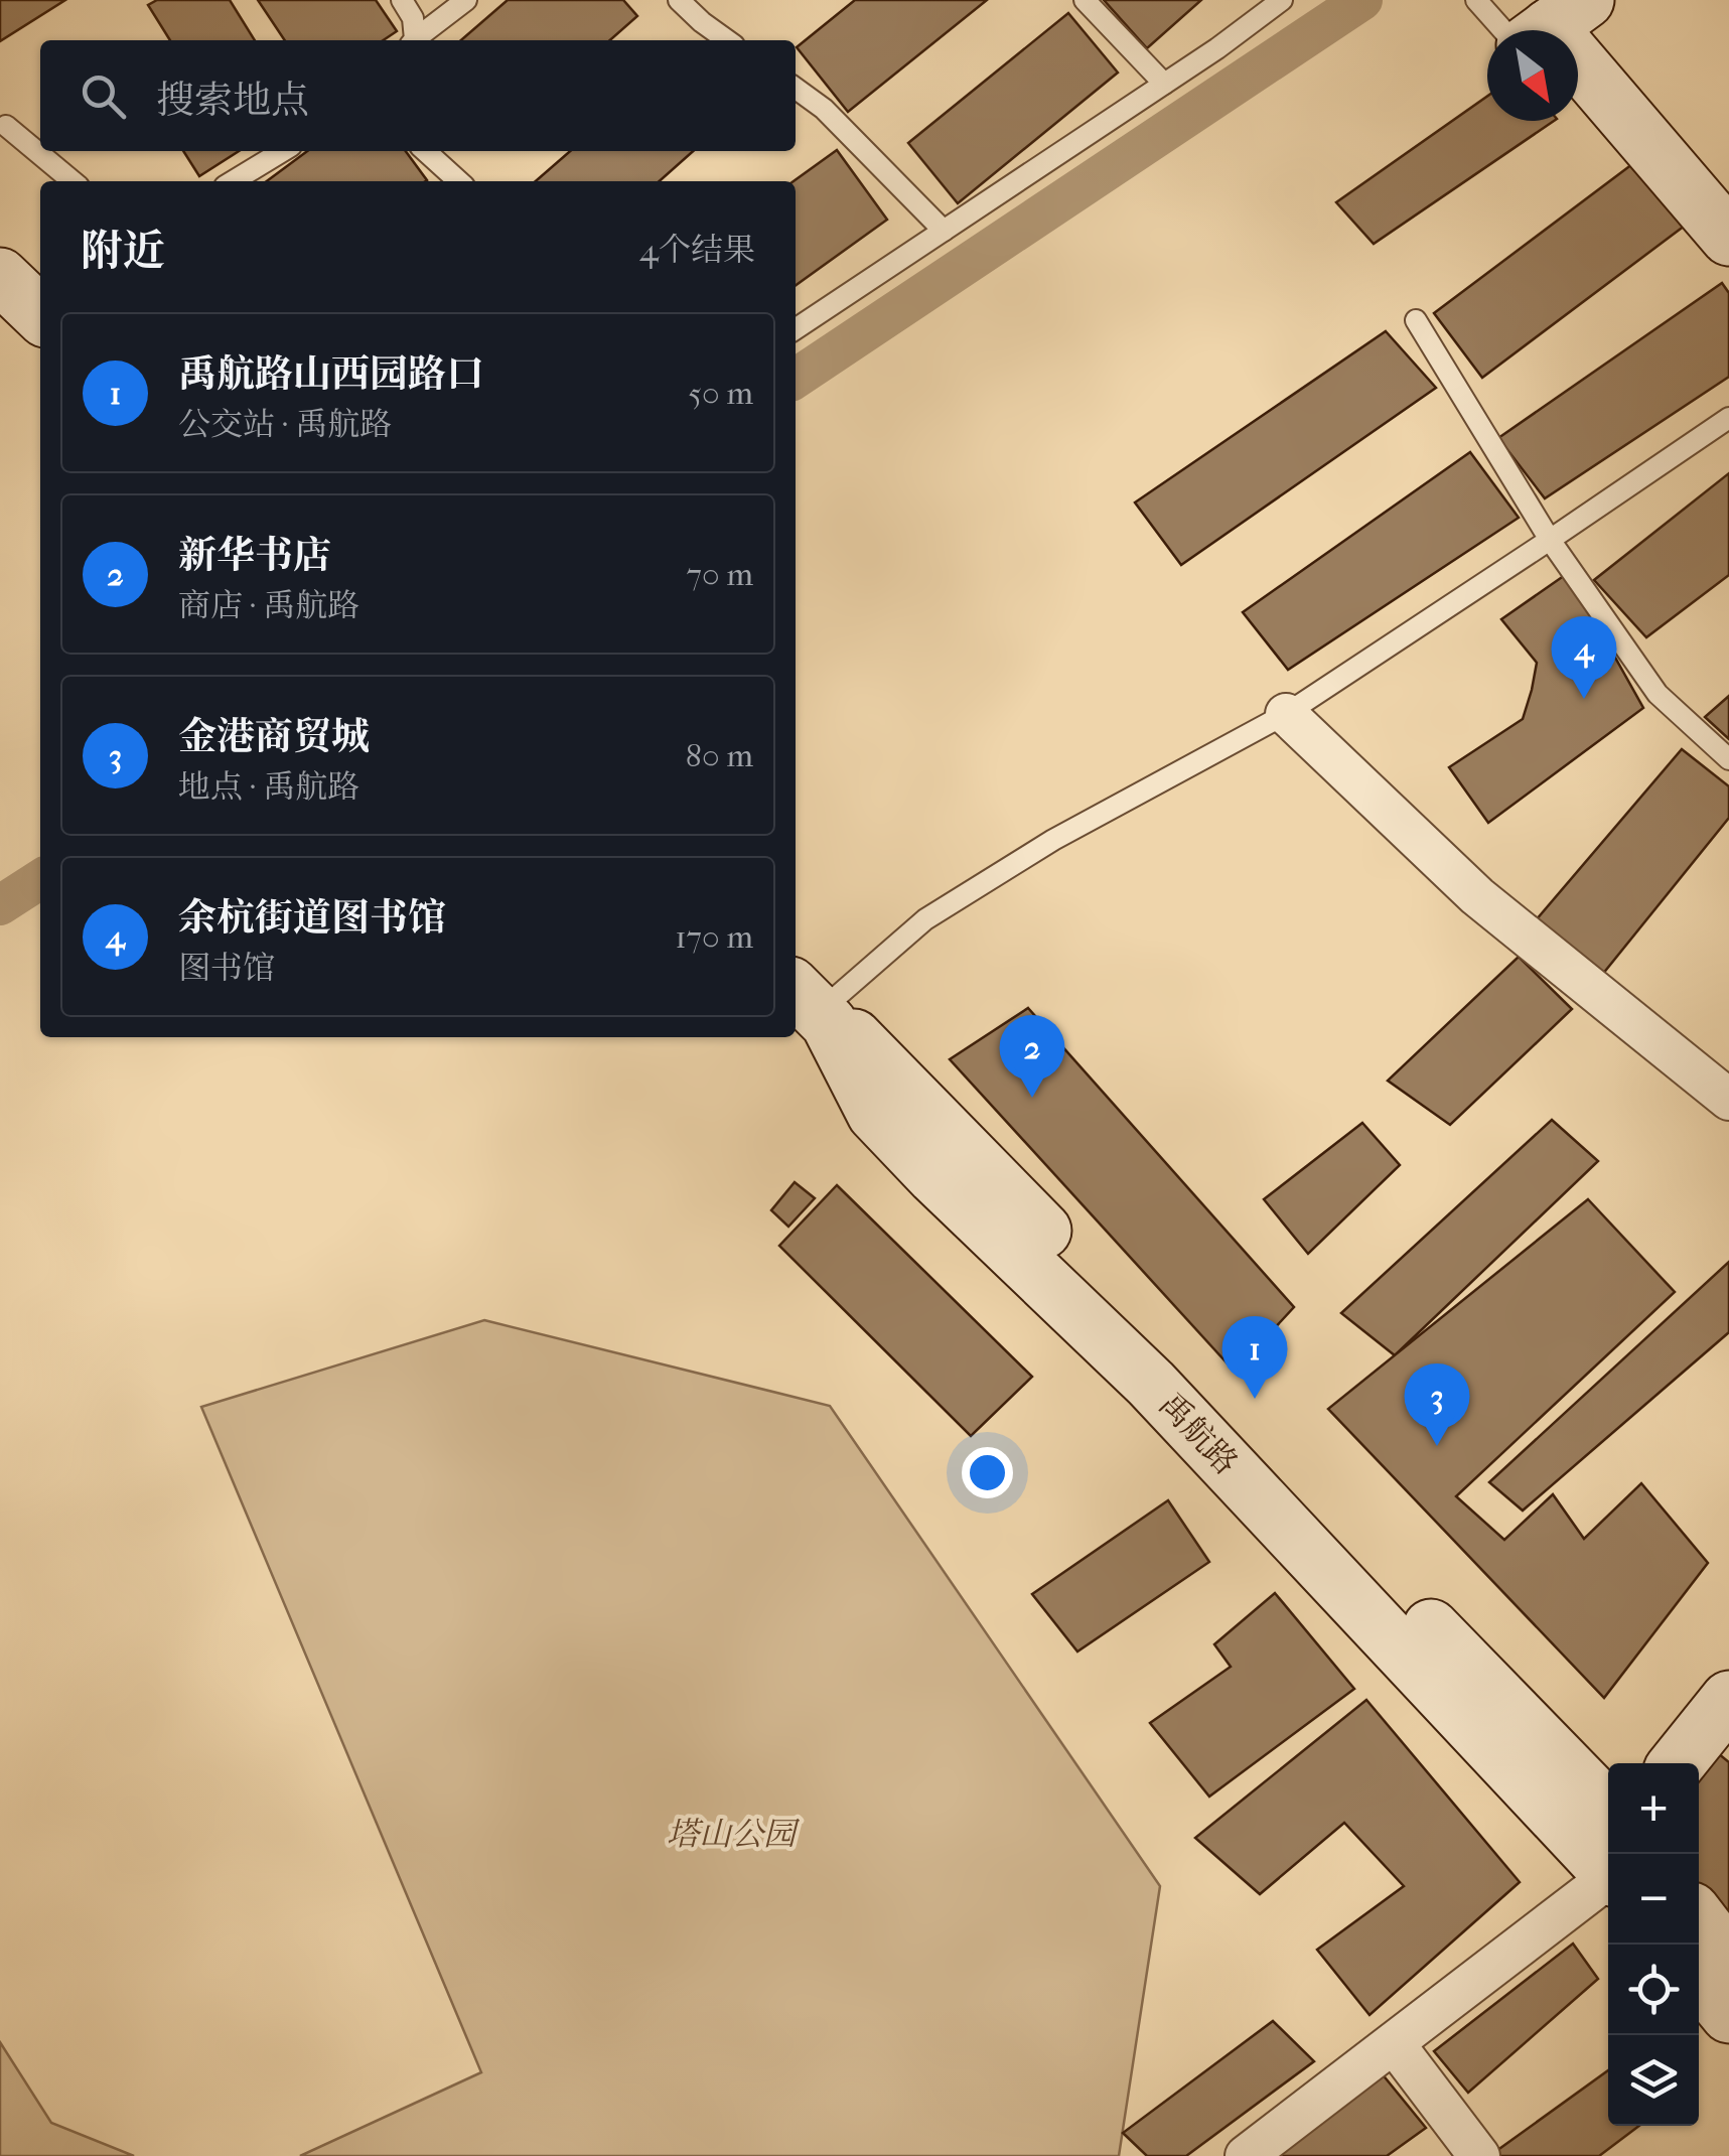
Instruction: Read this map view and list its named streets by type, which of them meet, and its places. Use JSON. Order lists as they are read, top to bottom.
{
  "streets": {
    "main road": ["禹航路"]
  },
  "parks": ["塔山公园"],
  "north": "bottom right",
  "page": {
    "search": "搜索地点",
    "heading": ["附近", "4个结果"],
    "list": [
      {
        "mark": "1",
        "name": "禹航路山西园路口",
        "note": "公交站 · 禹航路",
        "value": "50 m"
      },
      {
        "mark": "2",
        "name": "新华书店",
        "note": "商店 · 禹航路",
        "value": "70 m"
      },
      {
        "mark": "3",
        "name": "金港商贸城",
        "note": "地点 · 禹航路",
        "value": "80 m"
      },
      {
        "mark": "4",
        "name": "余杭街道图书馆",
        "note": "图书馆",
        "value": "170 m"
      }
    ],
    "pins": [
      "4",
      "2",
      "1",
      "3"
    ],
    "map_buttons": ["+", "−"]
  }
}
